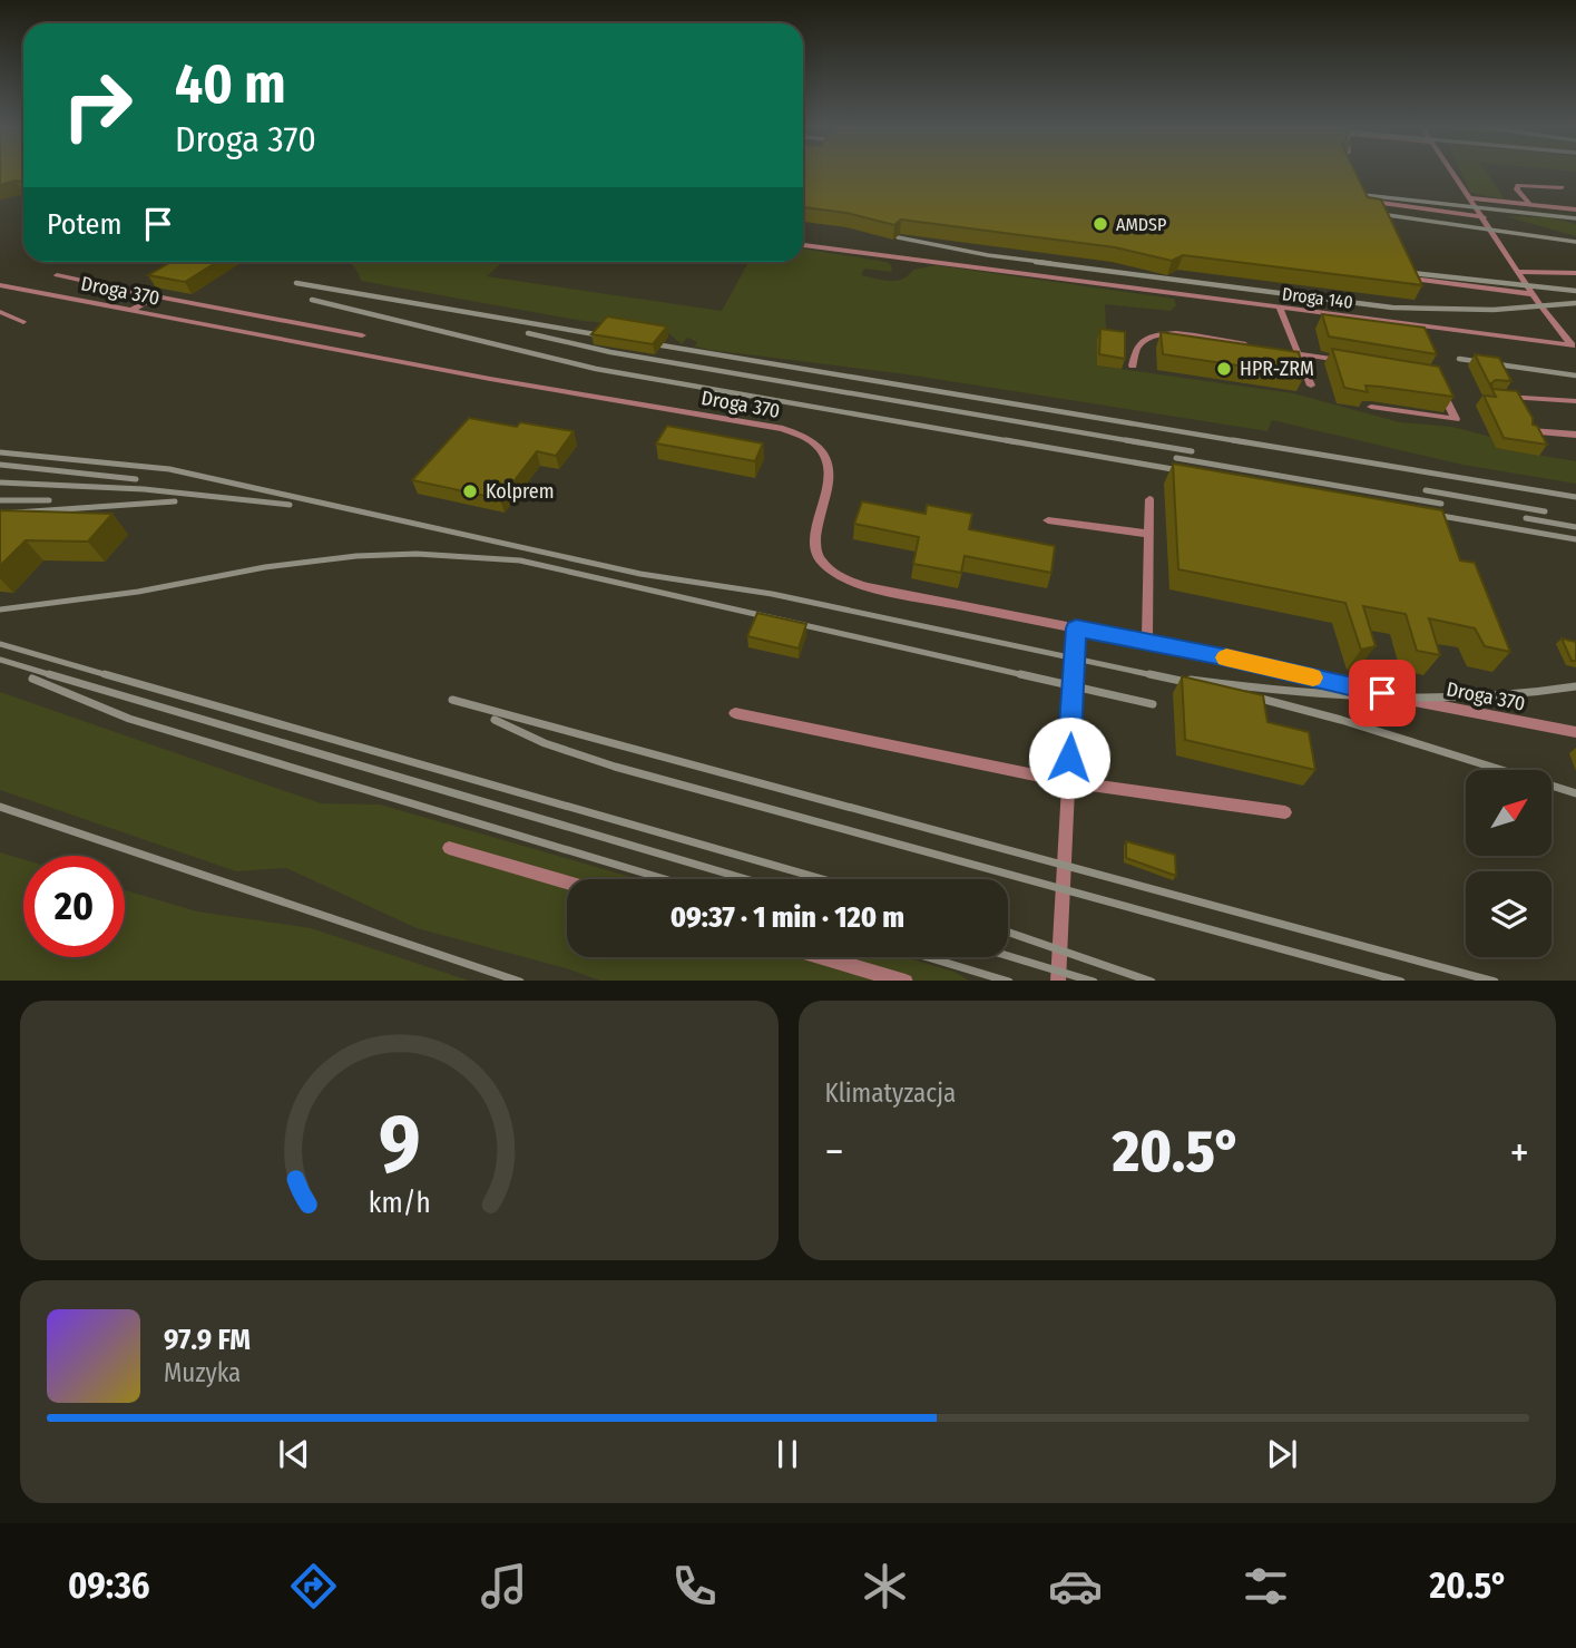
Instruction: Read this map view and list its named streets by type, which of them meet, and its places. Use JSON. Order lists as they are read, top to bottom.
{
  "streets": {
    "lane": ["Droga 370", "Droga 140"]
  },
  "places": ["AMDSP", "HPR-ZRM", "Kolprem"],
  "north": "top right",
  "page": {
    "turn": ["40 m", "Droga 370"],
    "then": "Potem",
    "limit": "20",
    "trip": "09:37 · 1 min · 120 m",
    "tile": "Klimatyzacja",
    "heat": ["−", "20.5°", "+"],
    "song": ["97.9 FM", "Muzyka"],
    "tabs": ["09:36", "20.5°"],
    "gauge": ["9", "km/h"]
  }
}
